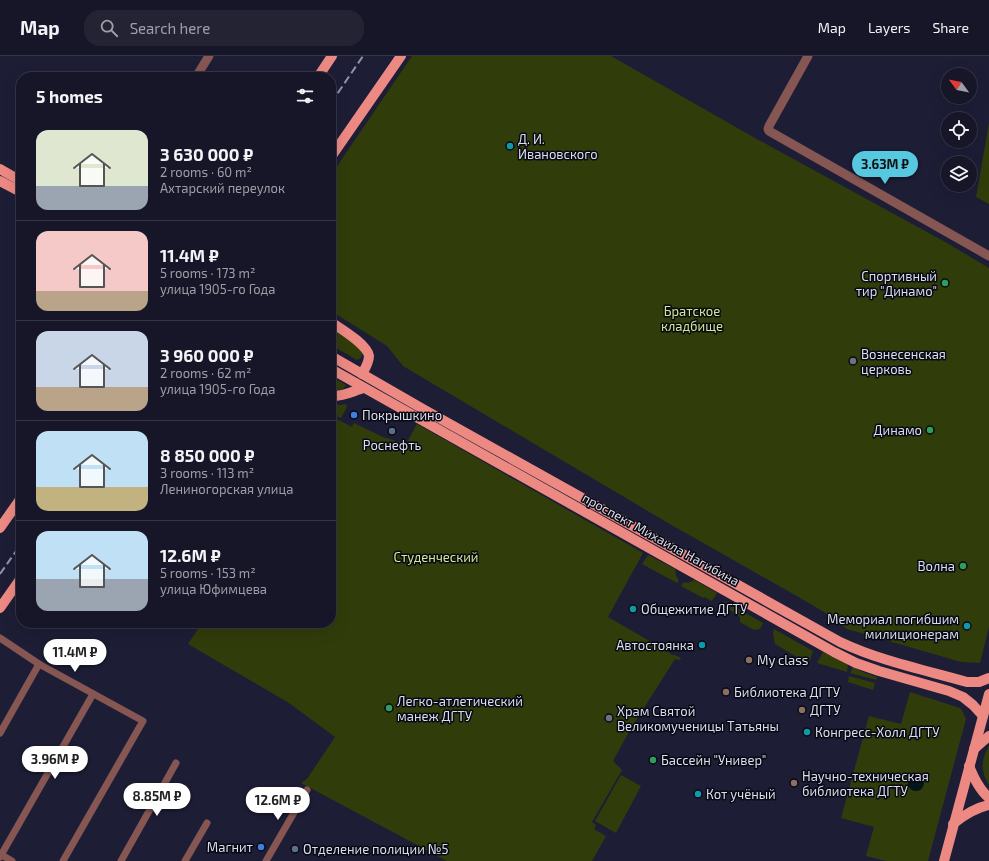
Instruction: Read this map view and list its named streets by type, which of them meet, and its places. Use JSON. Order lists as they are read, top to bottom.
{
  "streets": {
    "main road": ["проспект Михаила Нагибина"]
  },
  "parks": ["Братское кладбище", "Студенческий"],
  "places": [
    "Д. И. Ивановского",
    "Спортивный тир \"Динамо\"",
    "Вознесенская церковь",
    "Покрышкино",
    "Динамо",
    "Роснефть",
    "Волна",
    "Общежитие ДГТУ",
    "Мемориал погибшим милиционерам",
    "Автостоянка",
    "My class",
    "Библиотека ДГТУ",
    "Легко-атлетический манеж ДГТУ",
    "ДГТУ",
    "Храм Святой Великомученицы Татьяны",
    "Конгресс-Холл ДГТУ",
    "Бассейн \"Универ\"",
    "Научно-техническая библиотека ДГТУ",
    "Кот учёный",
    "Магнит",
    "Отделение полиции №5"
  ],
  "north": "top left",
  "page": {
    "header": "Map",
    "search": "Search here",
    "nav": ["Map", "Layers", "Share"],
    "heading": "5 homes",
    "list": [
      {
        "name": "3 630 000 ₽",
        "note": "2 rooms · 60 m² · Ахтарский переулок"
      },
      {
        "name": "11.4M ₽",
        "note": "5 rooms · 173 m² · улица 1905-го Года"
      },
      {
        "name": "3 960 000 ₽",
        "note": "2 rooms · 62 m² · улица 1905-го Года"
      },
      {
        "name": "8 850 000 ₽",
        "note": "3 rooms · 113 m² · Лениногорская улица"
      },
      {
        "name": "12.6M ₽",
        "note": "5 rooms · 153 m² · улица Юфимцева"
      }
    ],
    "price": [
      "3.63M ₽",
      "11.4M ₽",
      "3.96M ₽",
      "8.85M ₽",
      "12.6M ₽"
    ]
  }
}
